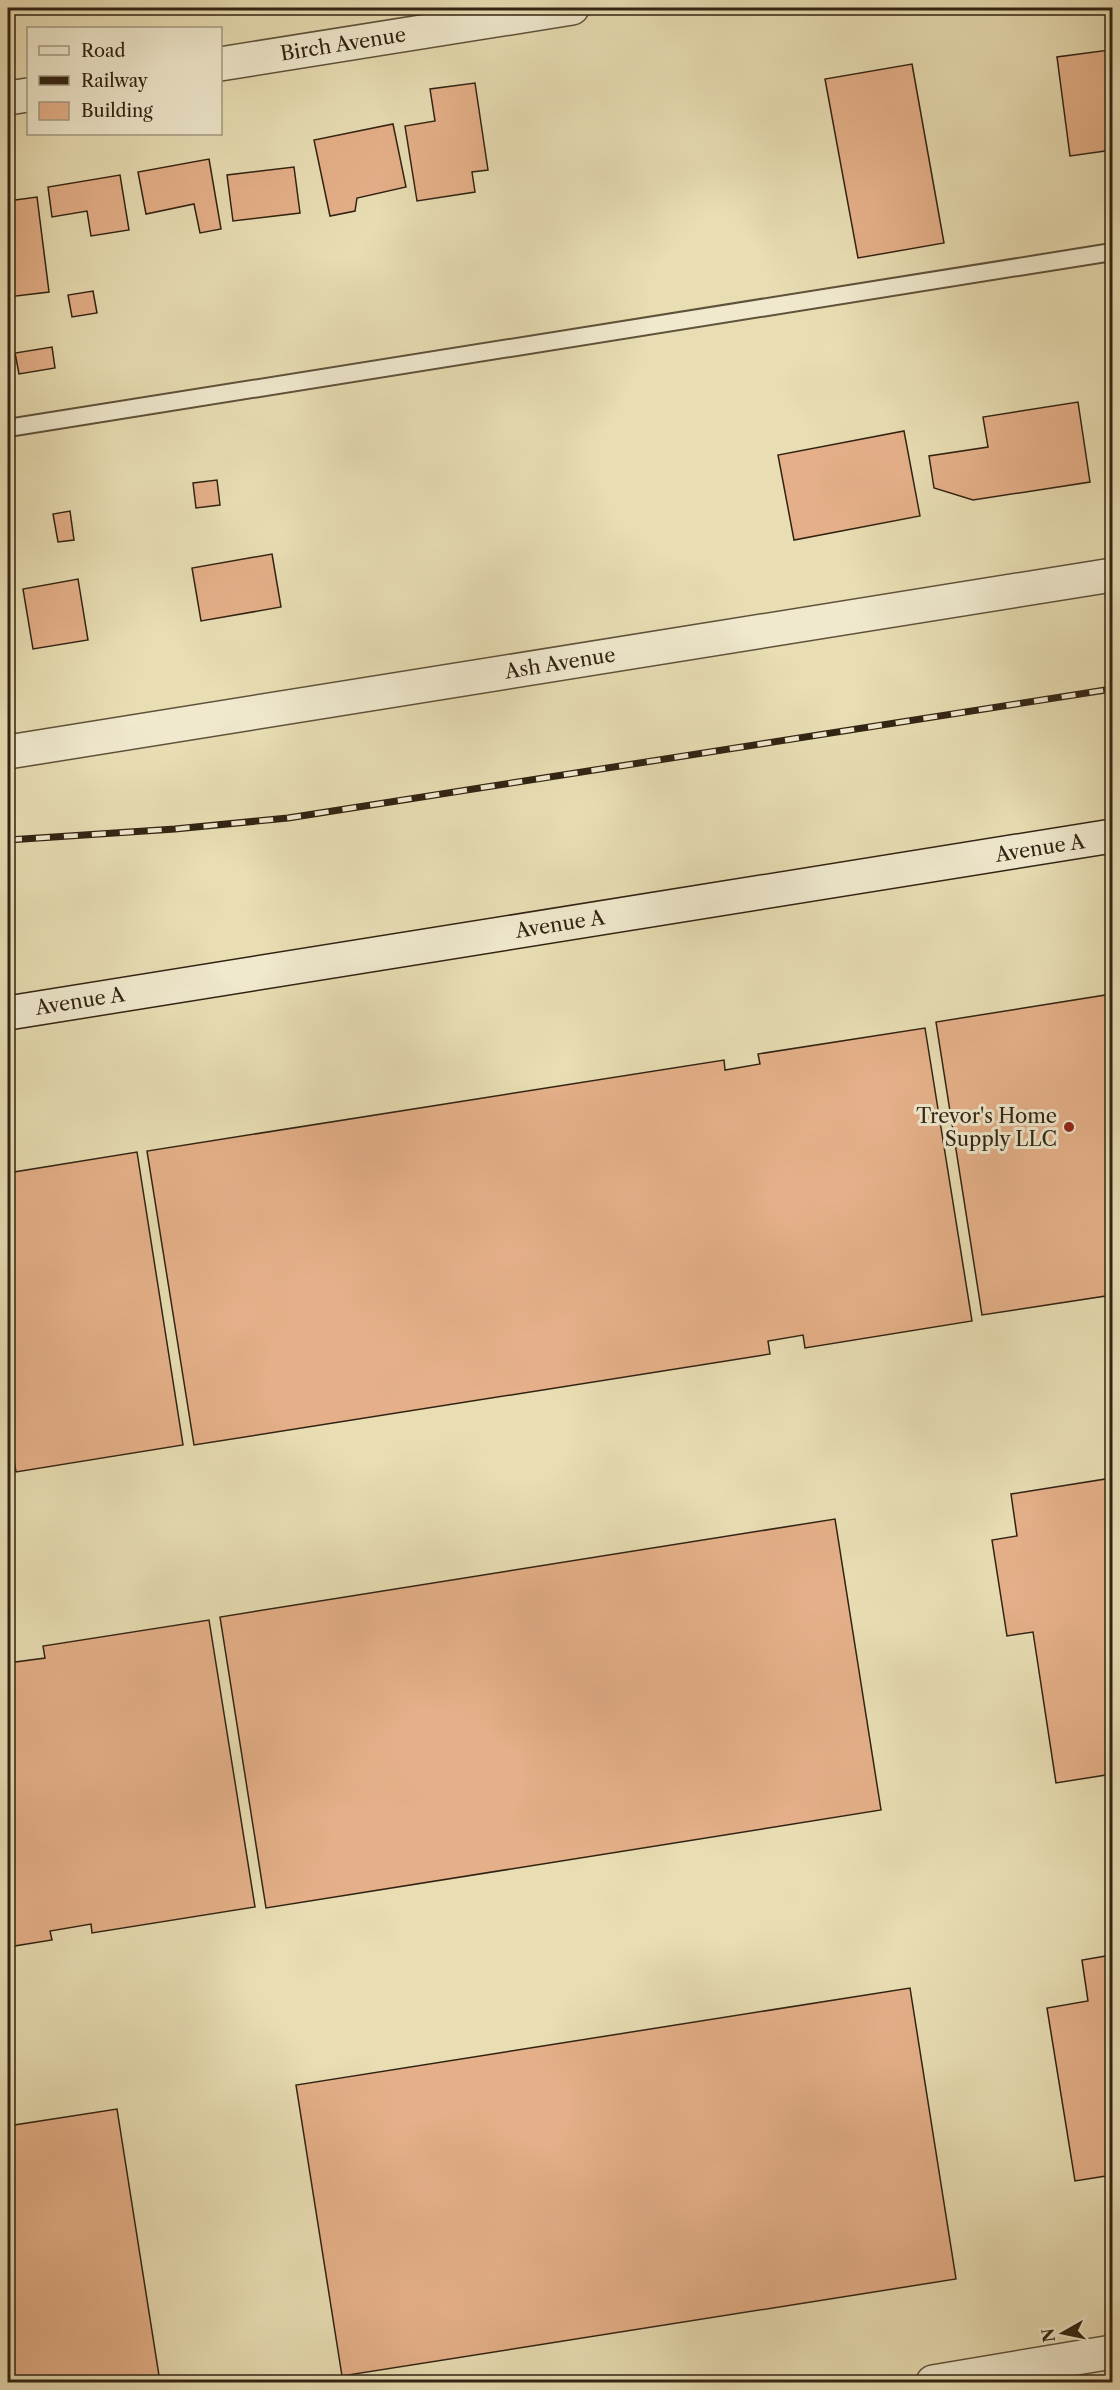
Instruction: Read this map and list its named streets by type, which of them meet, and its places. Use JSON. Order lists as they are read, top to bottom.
{
  "streets": {
    "street": ["Birch Avenue", "Ash Avenue", "Avenue A"]
  },
  "places": ["Trevor's Home Supply LLC"],
  "legend": ["Road", "Railway", "Building"],
  "north": "left"
}
